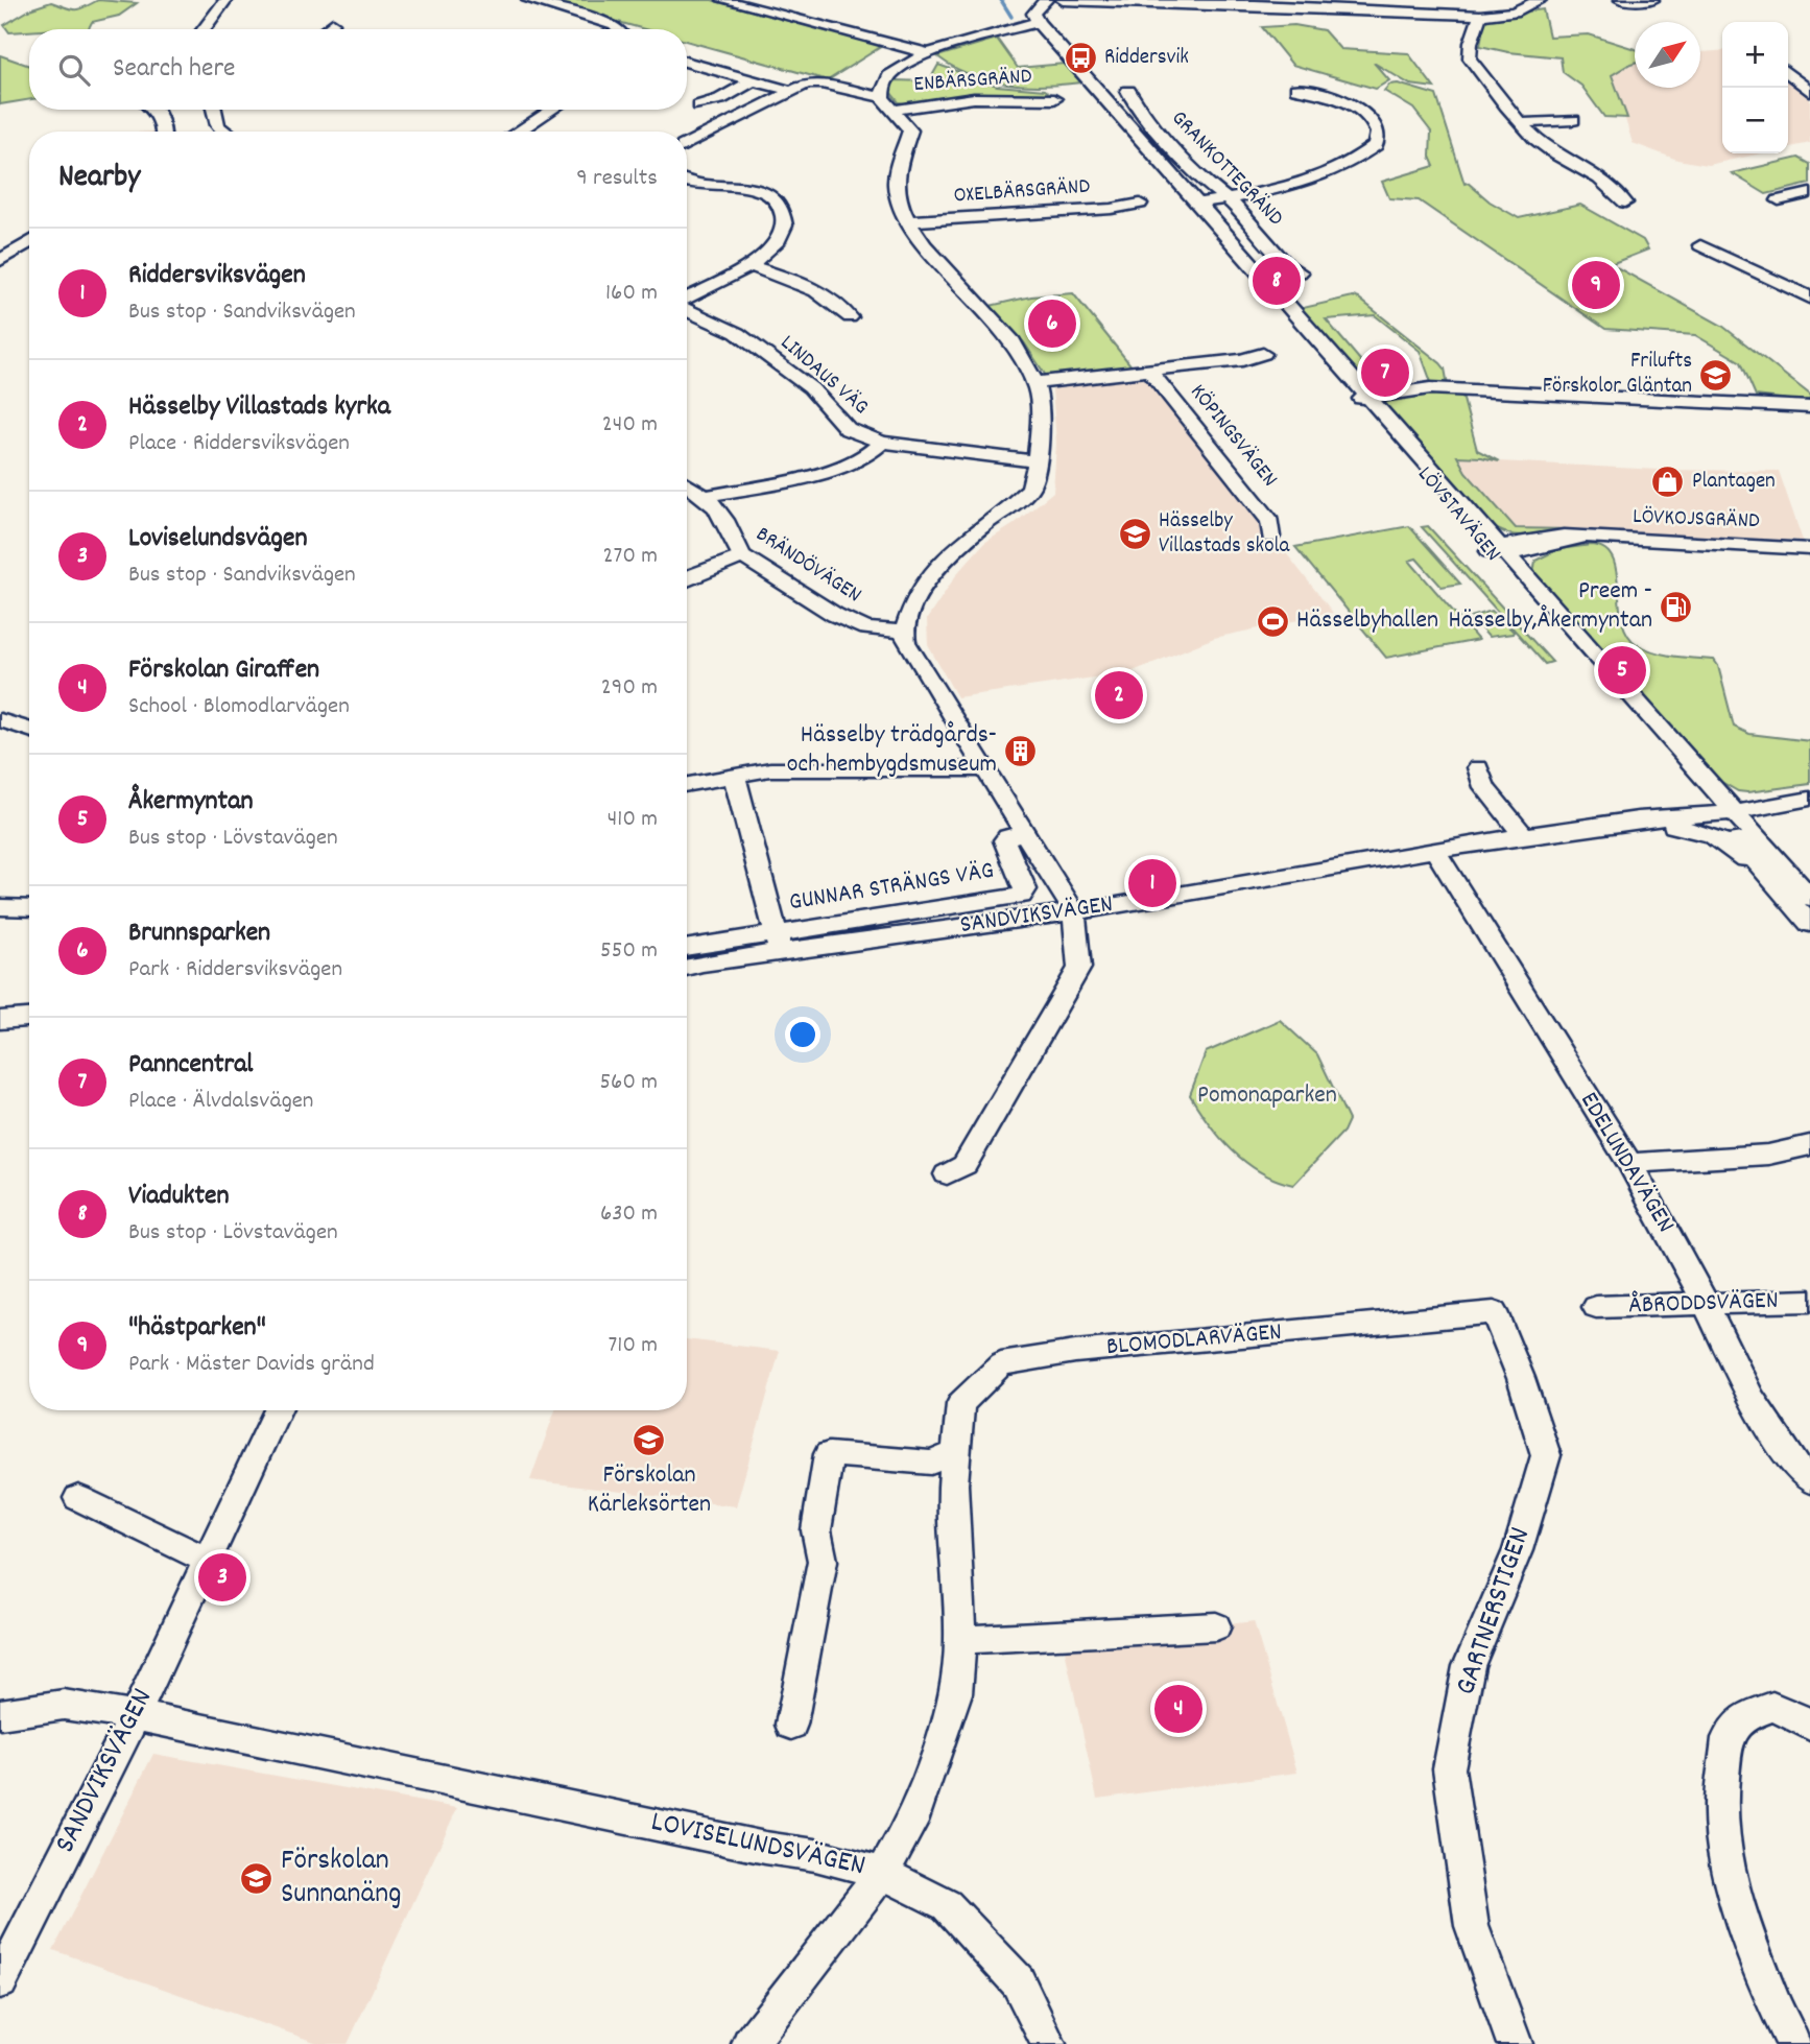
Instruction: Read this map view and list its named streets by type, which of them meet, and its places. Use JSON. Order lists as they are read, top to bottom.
{
  "streets": {
    "street": [
      "ENBÄRSGRÄND",
      "GRANKOTTEGRÄND",
      "OXELBÄRSGRÄND",
      "LINDAUS VÄG",
      "KÖPINGSVÄGEN",
      "LÖVSTAVÄGEN",
      "LÖVKOJSGRÄND",
      "BRÄNDÖVÄGEN",
      "GUNNAR STRÄNGS VÄG",
      "SANDVIKSVÄGEN",
      "EDELUNDAVÄGEN",
      "ÅBRODDSVÄGEN",
      "BLOMODLARVÄGEN",
      "GARTNERSTIGEN",
      "LOVISELUNDSVÄGEN"
    ]
  },
  "crossings": [
    ["LÖVSTAVÄGEN", "LÖVKOJSGRÄND"],
    ["LÖVSTAVÄGEN", "SANDVIKSVÄGEN"],
    ["GUNNAR STRÄNGS VÄG", "SANDVIKSVÄGEN"],
    ["SANDVIKSVÄGEN", "EDELUNDAVÄGEN"],
    ["SANDVIKSVÄGEN", "LOVISELUNDSVÄGEN"],
    ["EDELUNDAVÄGEN", "ÅBRODDSVÄGEN"],
    ["BLOMODLARVÄGEN", "GARTNERSTIGEN"],
    ["BLOMODLARVÄGEN", "LOVISELUNDSVÄGEN"]
  ],
  "parks": ["Pomonaparken"],
  "places": {
    "bus stop": ["Riddersvik"],
    "school or university": [
      "Frilufts Förskolor Gläntan",
      "Hässelby Villastads skola",
      "Förskolan Kärleksörten",
      "Förskolan Sunnanäng"
    ],
    "shop": ["Plantagen"],
    "fuel station": ["Preem - Hässelby,Åkermyntan"],
    "sports": ["Hässelbyhallen"],
    "building": ["Hässelby trädgårds- och hembygdsmuseum"]
  },
  "north": "top right",
  "page": {
    "map_buttons": ["+", "−"],
    "search": "Search here",
    "heading": ["Nearby", "9 results"],
    "list": [
      {
        "mark": "1",
        "name": "Riddersviksvägen",
        "note": "Bus stop · Sandviksvägen",
        "value": "160 m"
      },
      {
        "mark": "2",
        "name": "Hässelby Villastads kyrka",
        "note": "Place · Riddersviksvägen",
        "value": "240 m"
      },
      {
        "mark": "3",
        "name": "Loviselundsvägen",
        "note": "Bus stop · Sandviksvägen",
        "value": "270 m"
      },
      {
        "mark": "4",
        "name": "Förskolan Giraffen",
        "note": "School · Blomodlarvägen",
        "value": "290 m"
      },
      {
        "mark": "5",
        "name": "Åkermyntan",
        "note": "Bus stop · Lövstavägen",
        "value": "410 m"
      },
      {
        "mark": "6",
        "name": "Brunnsparken",
        "note": "Park · Riddersviksvägen",
        "value": "550 m"
      },
      {
        "mark": "7",
        "name": "Panncentral",
        "note": "Place · Älvdalsvägen",
        "value": "560 m"
      },
      {
        "mark": "8",
        "name": "Viadukten",
        "note": "Bus stop · Lövstavägen",
        "value": "630 m"
      },
      {
        "mark": "9",
        "name": "\"hästparken\"",
        "note": "Park · Mäster Davids gränd",
        "value": "710 m"
      }
    ],
    "pins": [
      "8",
      "9",
      "6",
      "7",
      "5",
      "2",
      "1",
      "3",
      "4"
    ]
  }
}
